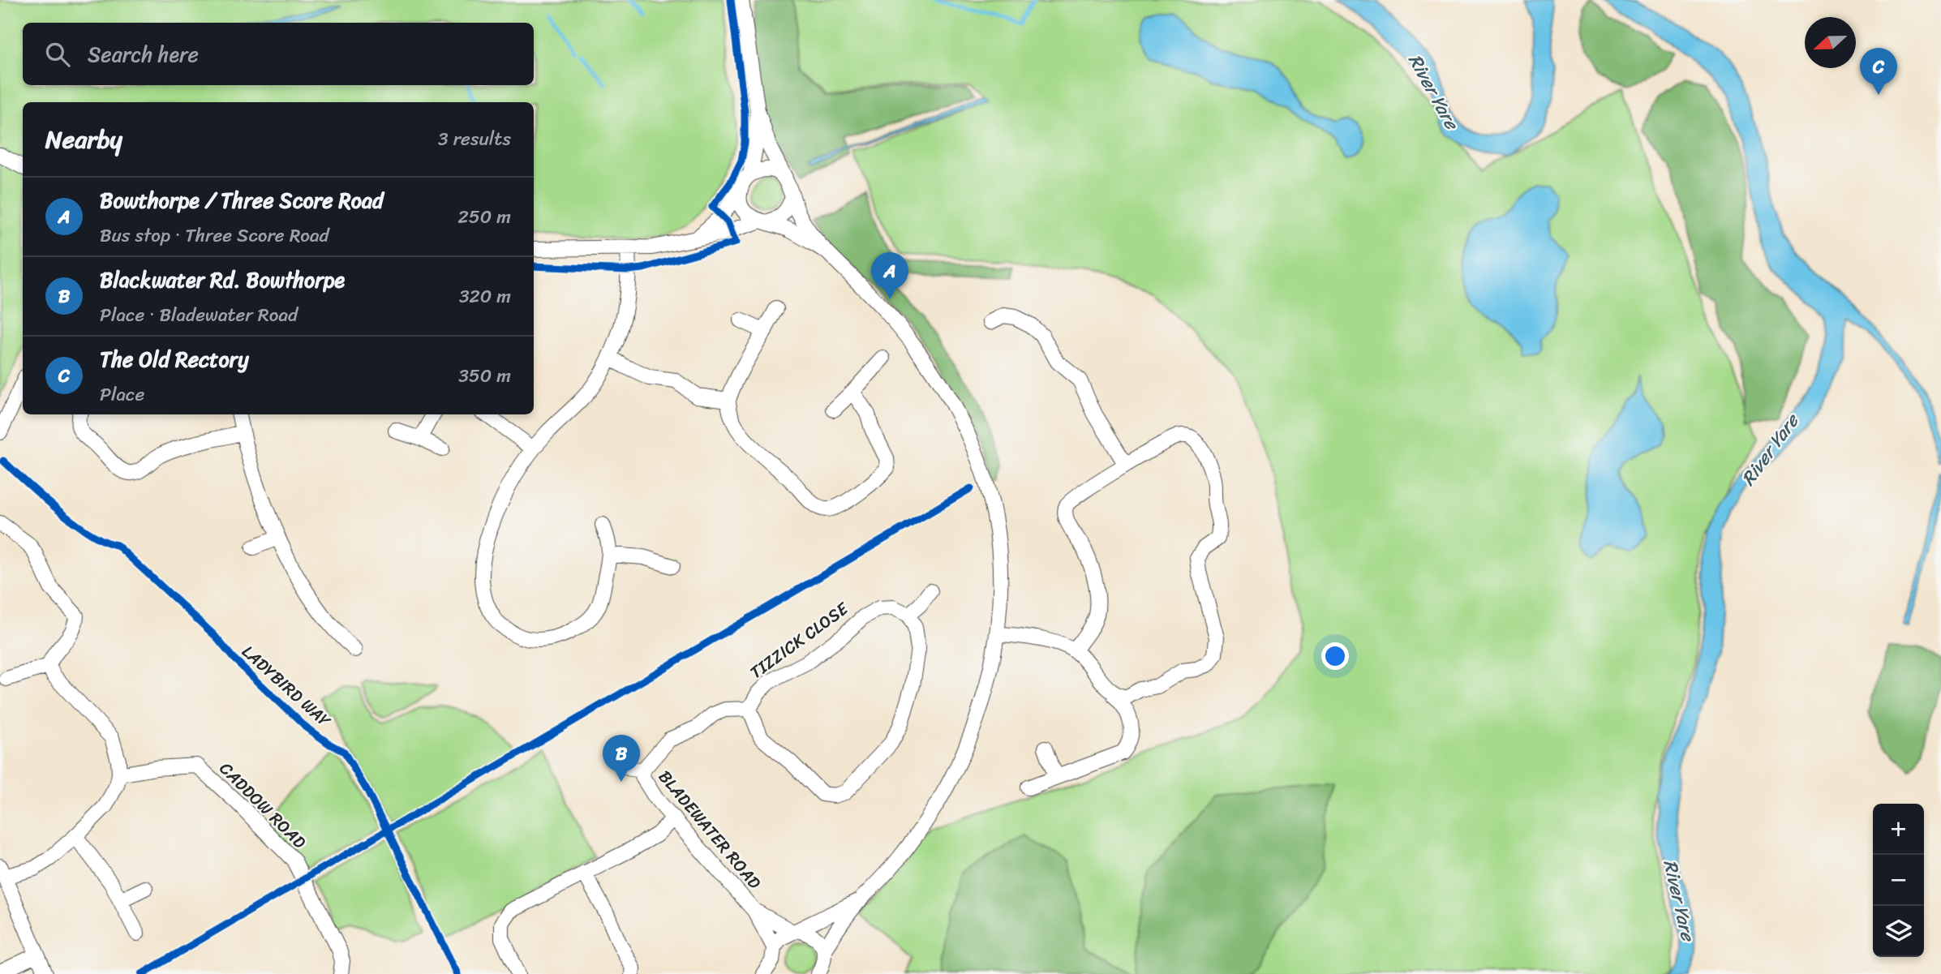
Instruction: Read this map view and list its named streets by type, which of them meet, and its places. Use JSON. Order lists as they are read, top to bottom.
{
  "streets": {
    "street": ["TIZZICK CLOSE", "CADDOW ROAD", "BLADEWATER ROAD"],
    "cycle path": ["LADYBIRD WAY"]
  },
  "crossings": [
    ["TIZZICK CLOSE", "BLADEWATER ROAD"]
  ],
  "water": ["River Yare"],
  "north": "left",
  "page": {
    "search": "Search here",
    "pins": ["C", "A", "B"],
    "heading": ["Nearby", "3 results"],
    "list": [
      {
        "mark": "A",
        "name": "Bowthorpe / Three Score Road",
        "note": "Bus stop · Three Score Road",
        "value": "250 m"
      },
      {
        "mark": "B",
        "name": "Blackwater Rd. Bowthorpe",
        "note": "Place · Bladewater Road",
        "value": "320 m"
      },
      {
        "mark": "C",
        "name": "The Old Rectory",
        "note": "Place",
        "value": "350 m"
      }
    ],
    "map_buttons": ["+", "−"]
  }
}
